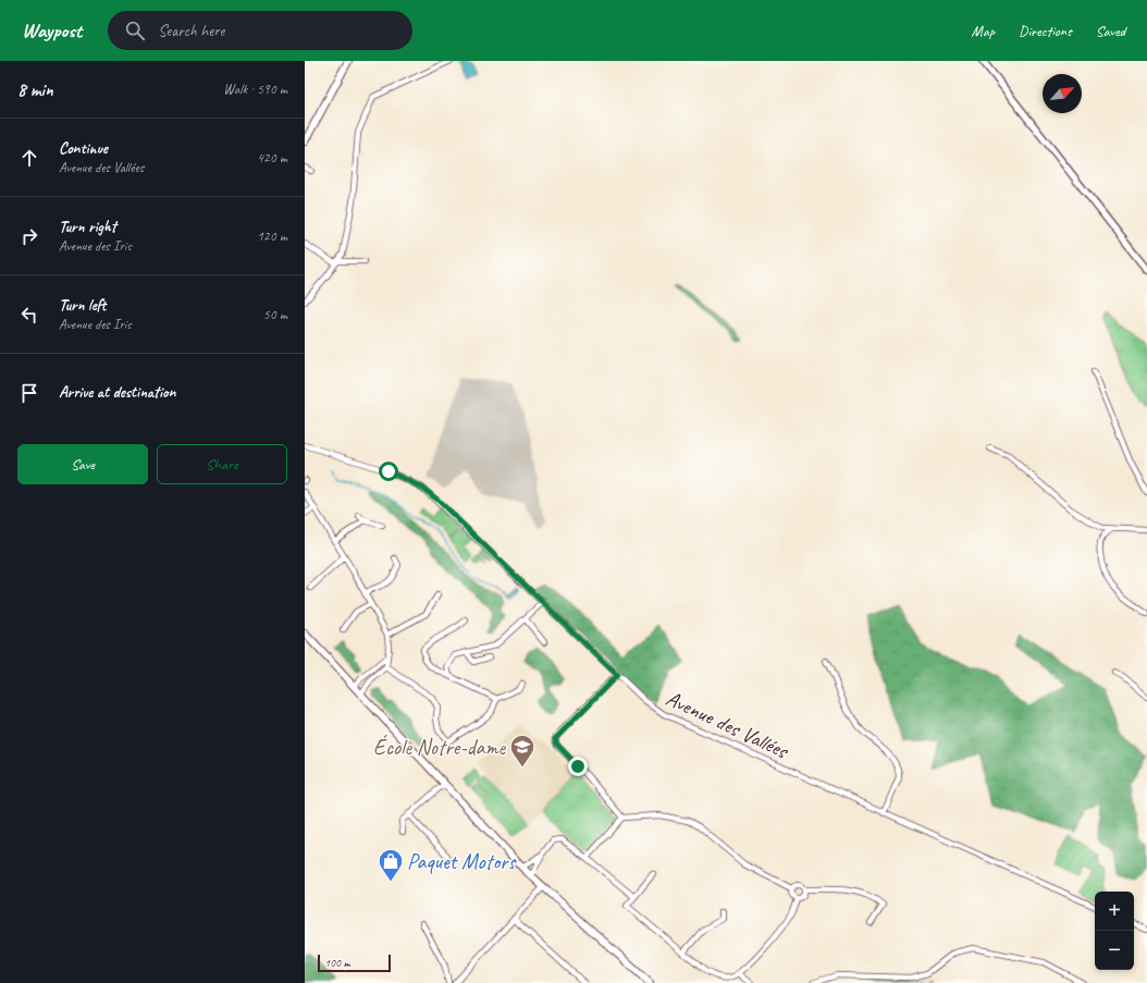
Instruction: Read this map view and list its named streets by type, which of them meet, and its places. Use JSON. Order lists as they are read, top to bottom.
{
  "streets": {
    "street": ["Avenue des Vallées"]
  },
  "places": {
    "school or university": ["École Notre-dame"],
    "shop": ["Paquet Motors"]
  },
  "scale_bar": "100 m",
  "north": "top right",
  "page": {
    "header": "Waypost",
    "search": "Search here",
    "nav": ["Map", "Directions", "Saved"],
    "heading": ["8 min", "Walk · 590 m"],
    "list": [
      ["Continue", "Avenue des Vallées", "420 m"],
      ["Turn right", "Avenue des Iris", "120 m"],
      ["Turn left", "Avenue des Iris", "50 m"],
      "Arrive at destination"
    ],
    "buttons": ["Save", "Share"],
    "map_buttons": ["+", "−"],
    "scale": "100 m"
  }
}
